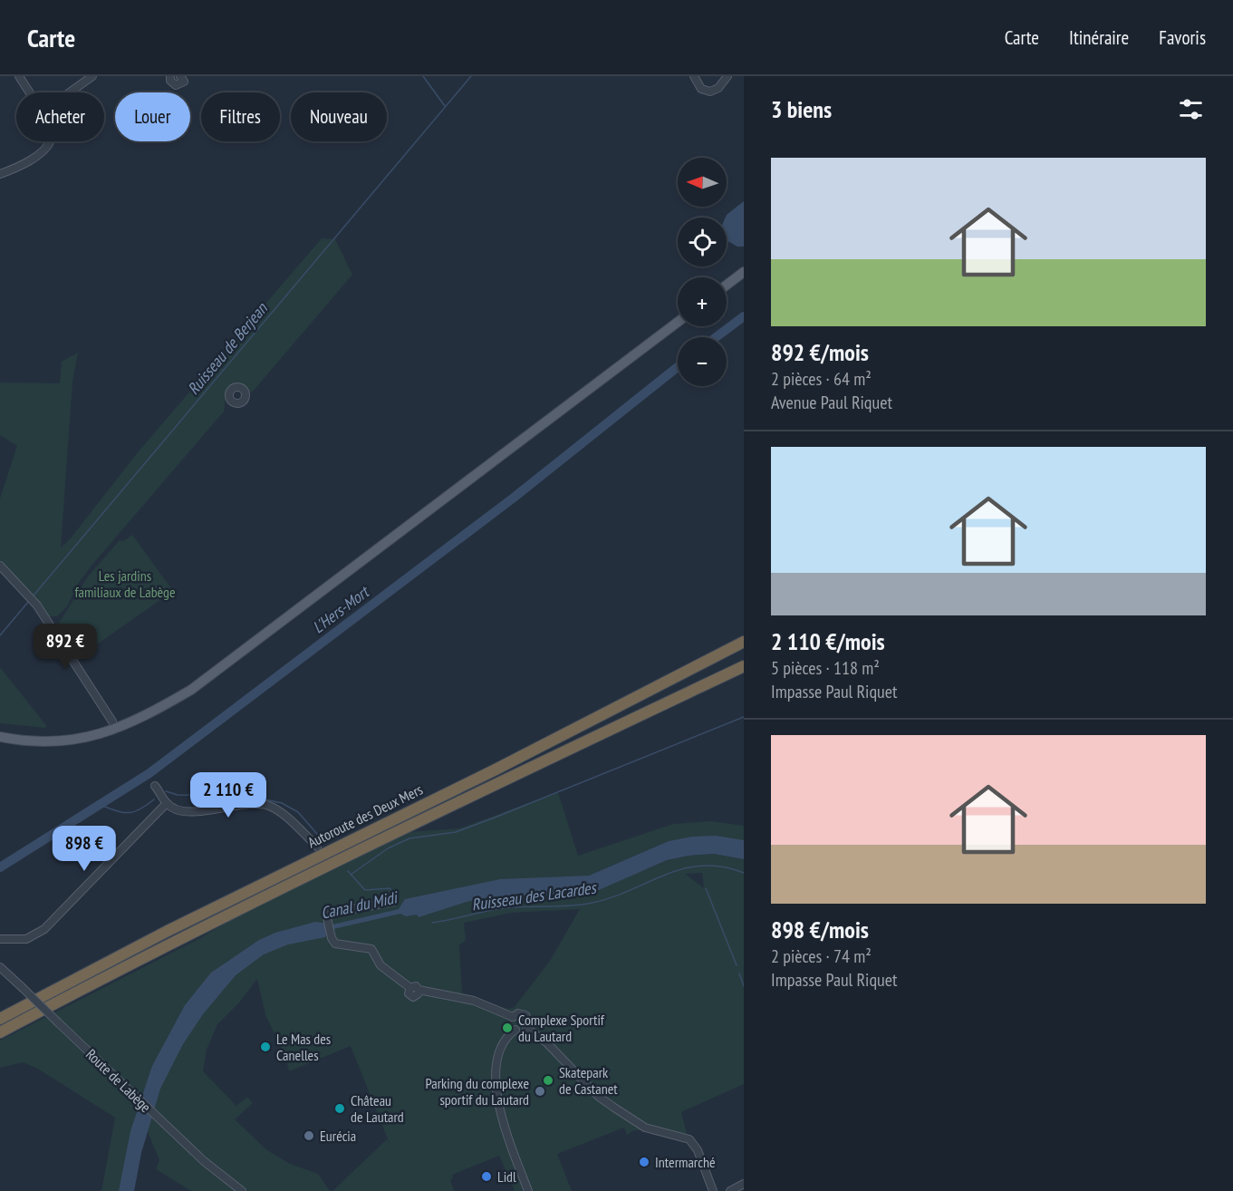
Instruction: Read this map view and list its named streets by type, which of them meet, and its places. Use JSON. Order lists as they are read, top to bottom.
{
  "streets": {
    "highway": ["Autoroute des Deux Mers"],
    "street": ["Route de Labège"]
  },
  "water": [
    "Ruisseau de Berjean",
    "L'Hers-Mort",
    "Ruisseau des Lacardes",
    "Canal du Midi"
  ],
  "parks": ["Les jardins familiaux de Labège"],
  "places": [
    "Complexe Sportif du Lautard",
    "Le Mas des Canelles",
    "Skatepark de Castanet",
    "Parking du complexe sportif du Lautard",
    "Château de Lautard",
    "Eurécia",
    "Intermarché",
    "Lidl"
  ],
  "north": "left",
  "page": {
    "header": "Carte",
    "nav": ["Carte", "Itinéraire", "Favoris"],
    "heading": "3 biens",
    "chip": [
      "Acheter",
      "Louer",
      "Filtres",
      "Nouveau"
    ],
    "list": [
      {
        "name": "892 €/mois",
        "note": "2 pièces · 64 m² · Avenue Paul Riquet"
      },
      {
        "name": "2 110 €/mois",
        "note": "5 pièces · 118 m² · Impasse Paul Riquet"
      },
      {
        "name": "898 €/mois",
        "note": "2 pièces · 74 m² · Impasse Paul Riquet"
      }
    ],
    "map_buttons": ["+", "−"],
    "price": ["892 €", "2 110 €", "898 €"]
  }
}
